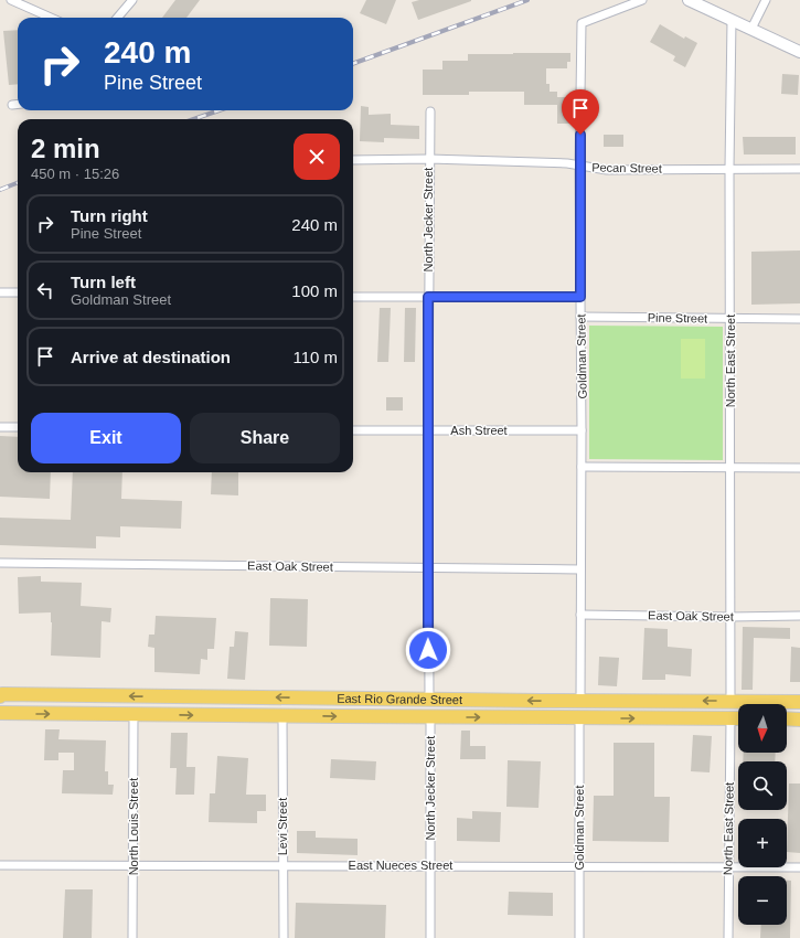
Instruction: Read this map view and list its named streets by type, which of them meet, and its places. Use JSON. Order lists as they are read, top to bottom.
{
  "streets": {
    "main road": ["East Rio Grande Street"],
    "street": [
      "Pecan Street",
      "North Jecker Street",
      "Pine Street",
      "Goldman Street",
      "North East Street",
      "Ash Street",
      "East Oak Street",
      "North Louis Street",
      "Levi Street",
      "East Nueces Street"
    ]
  },
  "crossings": [
    ["Pecan Street", "North Jecker Street"],
    ["Pecan Street", "Goldman Street"],
    ["Pecan Street", "North East Street"],
    ["North Jecker Street", "Ash Street"],
    ["North Jecker Street", "East Oak Street"],
    ["North Jecker Street", "East Rio Grande Street"],
    ["North Jecker Street", "East Nueces Street"],
    ["Pine Street", "Goldman Street"],
    ["Pine Street", "North East Street"],
    ["Goldman Street", "Ash Street"],
    ["Goldman Street", "East Oak Street"],
    ["Goldman Street", "East Rio Grande Street"],
    ["Goldman Street", "East Nueces Street"],
    ["North East Street", "East Oak Street"],
    ["North East Street", "East Rio Grande Street"],
    ["North East Street", "East Nueces Street"],
    ["East Rio Grande Street", "North Louis Street"],
    ["East Rio Grande Street", "Levi Street"],
    ["North Louis Street", "East Nueces Street"],
    ["Levi Street", "East Nueces Street"]
  ],
  "north": "bottom",
  "page": {
    "turn": ["240 m", "Pine Street"],
    "heading": ["2 min", "450 m · 15:26"],
    "list": [
      {
        "name": "Turn right",
        "note": "Pine Street",
        "value": "240 m"
      },
      {
        "name": "Turn left",
        "note": "Goldman Street",
        "value": "100 m"
      },
      {
        "name": "Arrive at destination",
        "value": "110 m"
      }
    ],
    "buttons": ["Exit", "Share"],
    "map_buttons": ["+", "−"]
  }
}
